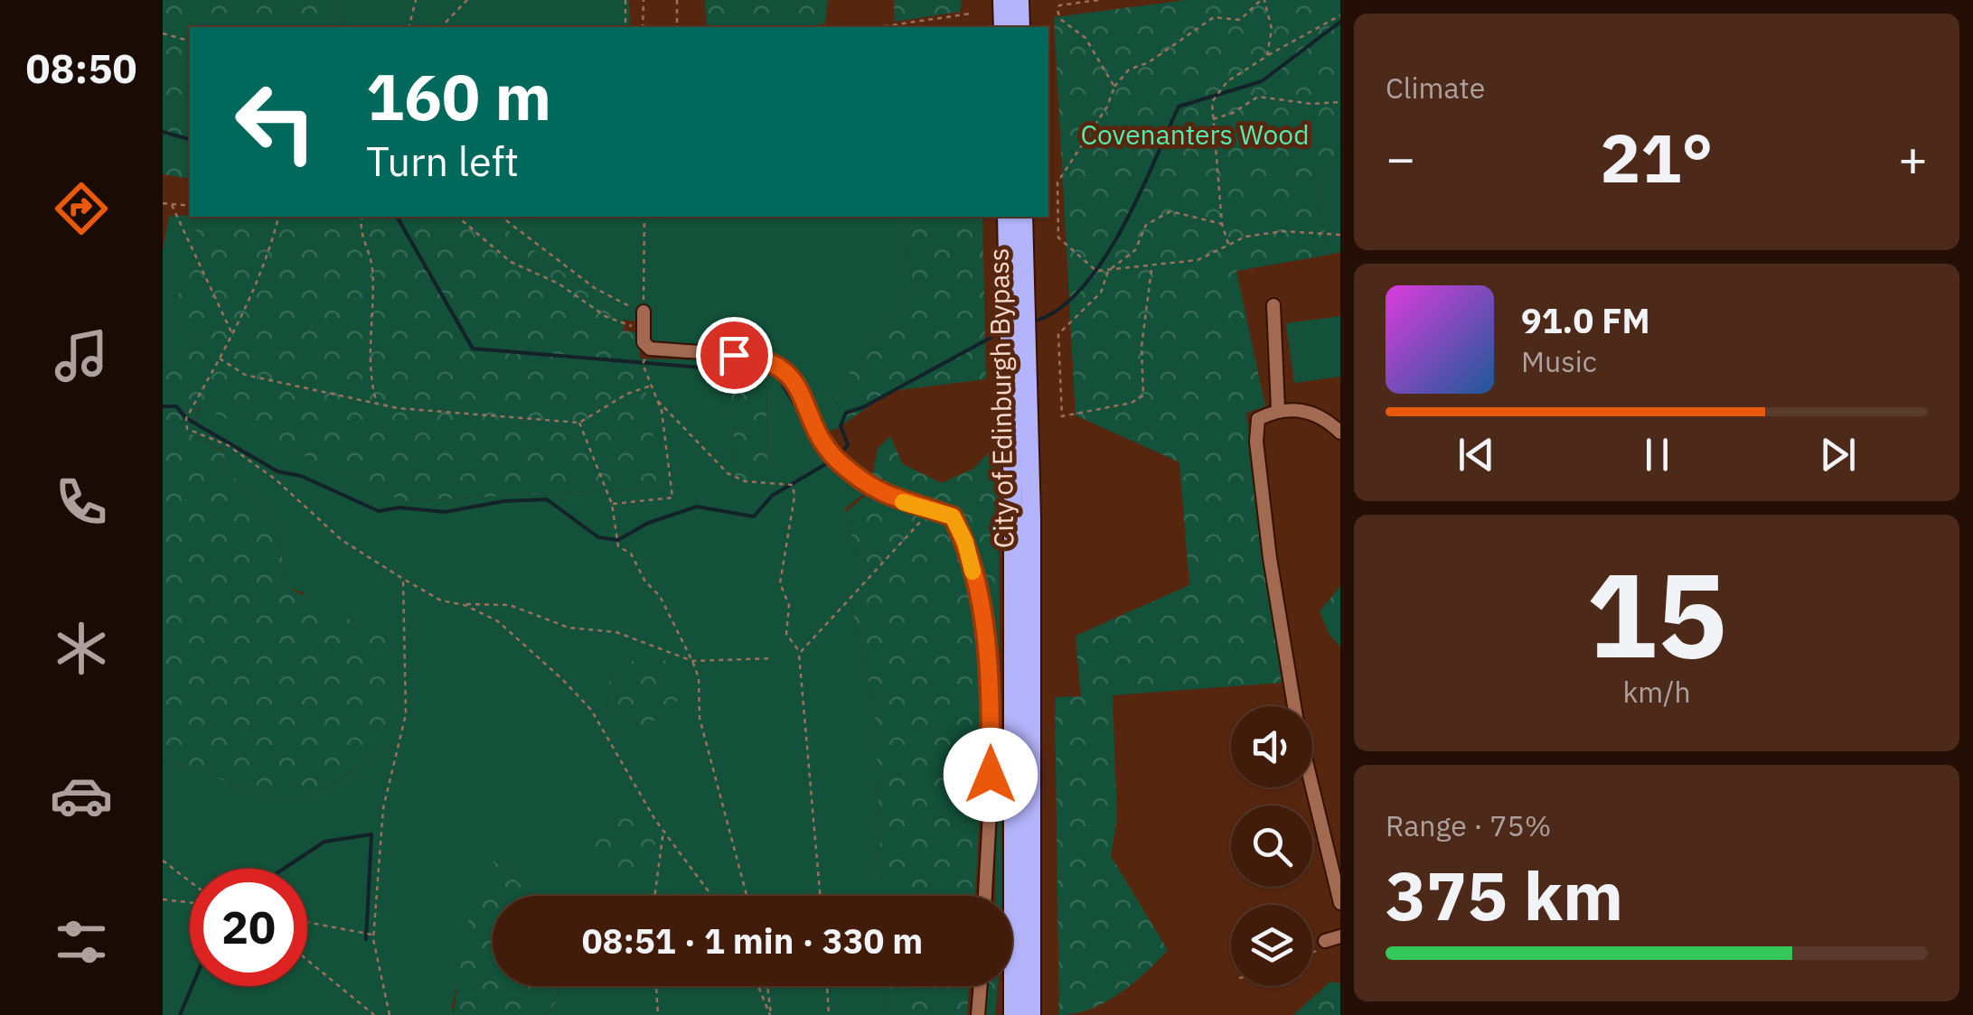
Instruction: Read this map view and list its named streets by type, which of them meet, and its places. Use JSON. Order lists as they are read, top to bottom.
{
  "streets": {
    "highway": ["City of Edinburgh Bypass"]
  },
  "parks": ["Covenanters Wood"],
  "page": {
    "tabs": "08:50",
    "tile": [
      "Climate",
      ["15", "km/h"],
      ["Range · 75%", "375 km"]
    ],
    "turn": ["160 m", "Turn left"],
    "heat": ["−", "21°", "+"],
    "song": ["91.0 FM", "Music"],
    "limit": "20",
    "trip": "08:51 · 1 min · 330 m"
  }
}
